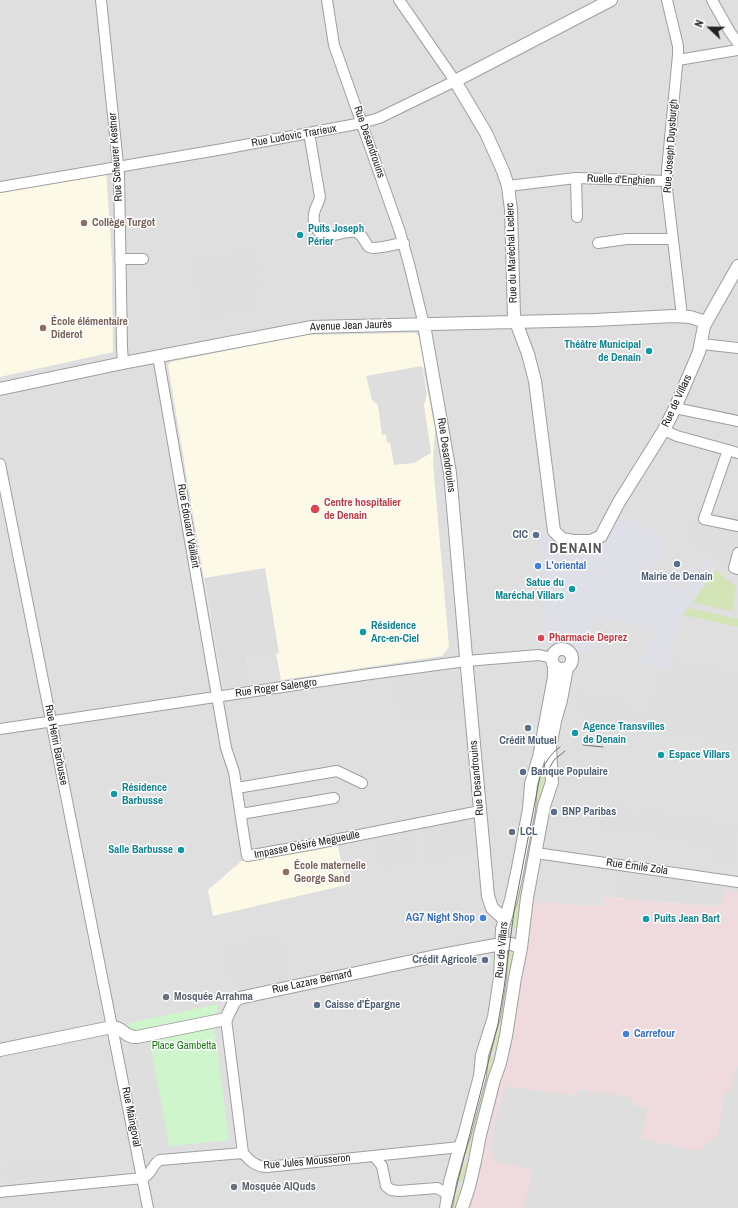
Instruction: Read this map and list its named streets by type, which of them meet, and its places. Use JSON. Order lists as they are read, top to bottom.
{
  "streets": {
    "street": [
      "Rue Ludovic Trarieux",
      "Rue Desandrouins",
      "Rue Joseph Duysburgh",
      "Rue Scheurer Kestner",
      "Ruelle d'Enghien",
      "Rue du Maréchal Leclerc",
      "Avenue Jean Jaurès",
      "Rue de Villars",
      "Rue Édouard Vaillant",
      "Rue Roger Salengro",
      "Rue Henri Barbusse",
      "Impasse Désiré Megueulle",
      "Rue Émile Zola",
      "Rue Lazare Bernard",
      "Rue Maingoval",
      "Rue Jules Mousseron"
    ]
  },
  "crossings": [
    ["Rue Ludovic Trarieux", "Rue Desandrouins"],
    ["Rue Ludovic Trarieux", "Rue Scheurer Kestner"],
    ["Rue Ludovic Trarieux", "Rue du Maréchal Leclerc"],
    ["Rue Desandrouins", "Avenue Jean Jaurès"],
    ["Rue Desandrouins", "Rue de Villars"],
    ["Rue Desandrouins", "Rue Roger Salengro"],
    ["Rue Desandrouins", "Impasse Désiré Megueulle"],
    ["Rue Joseph Duysburgh", "Ruelle d'Enghien"],
    ["Rue Joseph Duysburgh", "Avenue Jean Jaurès"],
    ["Rue Scheurer Kestner", "Avenue Jean Jaurès"],
    ["Ruelle d'Enghien", "Rue du Maréchal Leclerc"],
    ["Rue du Maréchal Leclerc", "Avenue Jean Jaurès"],
    ["Rue du Maréchal Leclerc", "Rue de Villars"],
    ["Avenue Jean Jaurès", "Rue de Villars"],
    ["Avenue Jean Jaurès", "Rue Édouard Vaillant"],
    ["Rue de Villars", "Rue Roger Salengro"],
    ["Rue de Villars", "Rue Émile Zola"],
    ["Rue de Villars", "Rue Lazare Bernard"],
    ["Rue de Villars", "Rue Jules Mousseron"],
    ["Rue Édouard Vaillant", "Rue Roger Salengro"],
    ["Rue Édouard Vaillant", "Impasse Désiré Megueulle"],
    ["Rue Roger Salengro", "Rue Henri Barbusse"],
    ["Rue Roger Salengro", "Impasse Désiré Megueulle"],
    ["Rue Henri Barbusse", "Rue Maingoval"]
  ],
  "districts": ["DENAIN"],
  "parks": ["Place Gambetta"],
  "places": [
    "Collège Turgot",
    "Puits Joseph Périer",
    "École élémentaire Diderot",
    "Théâtre Municipal de Denain",
    "Centre hospitalier de Denain",
    "CIC",
    "Mairie de Denain",
    "L'oriental",
    "Satue du Maréchal Villars",
    "Résidence Arc-en-Ciel",
    "Pharmacie Deprez",
    "Crédit Mutuel",
    "Agence Transvilles de Denain",
    "Espace Villars",
    "Banque Populaire",
    "Résidence Barbusse",
    "BNP Paribas",
    "LCL",
    "Salle Barbusse",
    "École maternelle George Sand",
    "AG7 Night Shop",
    "Puits Jean Bart",
    "Crédit Agricole",
    "Mosquée Arrahma",
    "Caisse d'Épargne",
    "Carrefour",
    "Mosquée AlQuds"
  ],
  "north": "left"
}
